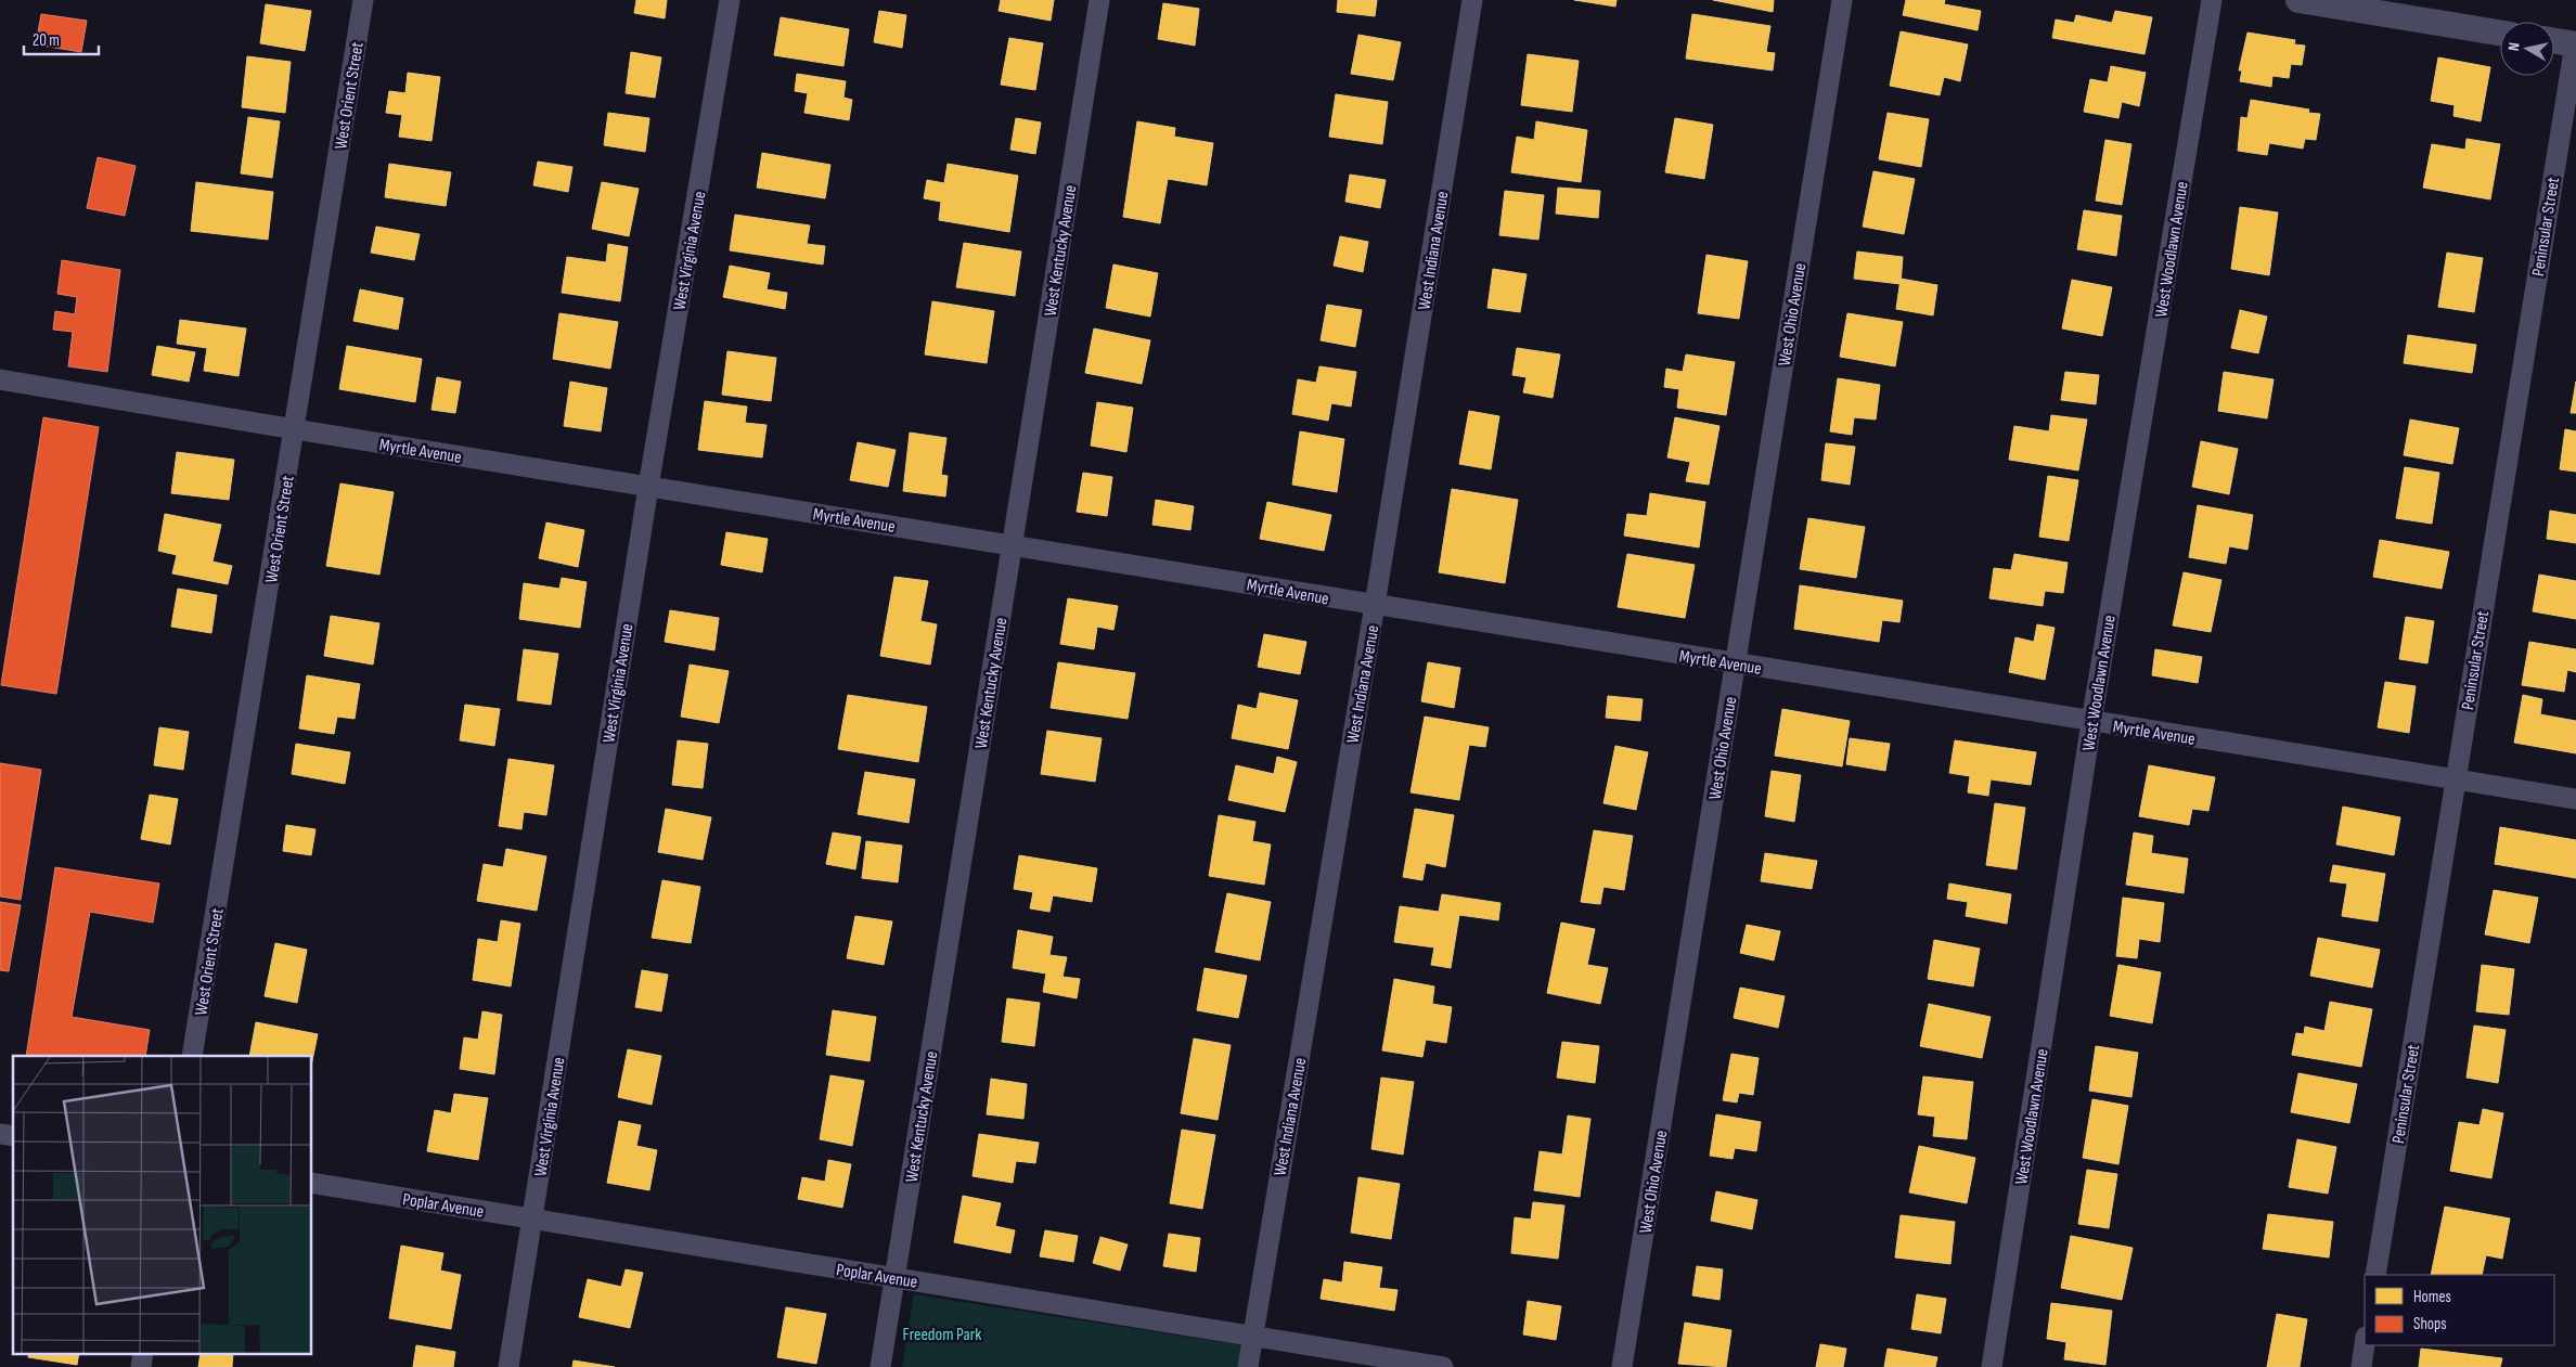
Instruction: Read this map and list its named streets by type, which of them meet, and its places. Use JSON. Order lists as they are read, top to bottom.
{
  "streets": {
    "street": [
      "West Orient Street",
      "Peninsular Street",
      "West Woodlawn Avenue",
      "West Virginia Avenue",
      "West Kentucky Avenue",
      "West Indiana Avenue",
      "West Ohio Avenue",
      "Myrtle Avenue",
      "Poplar Avenue"
    ]
  },
  "crossings": [
    ["West Orient Street", "Myrtle Avenue"],
    ["Peninsular Street", "Myrtle Avenue"],
    ["West Woodlawn Avenue", "Myrtle Avenue"],
    ["West Virginia Avenue", "Myrtle Avenue"],
    ["West Virginia Avenue", "Poplar Avenue"],
    ["West Kentucky Avenue", "Myrtle Avenue"],
    ["West Kentucky Avenue", "Poplar Avenue"],
    ["West Indiana Avenue", "Myrtle Avenue"],
    ["West Indiana Avenue", "Poplar Avenue"],
    ["West Ohio Avenue", "Myrtle Avenue"]
  ],
  "parks": ["Freedom Park"],
  "legend": ["Homes", "Shops"],
  "scale_bar": "20 m",
  "north": "left"
}
